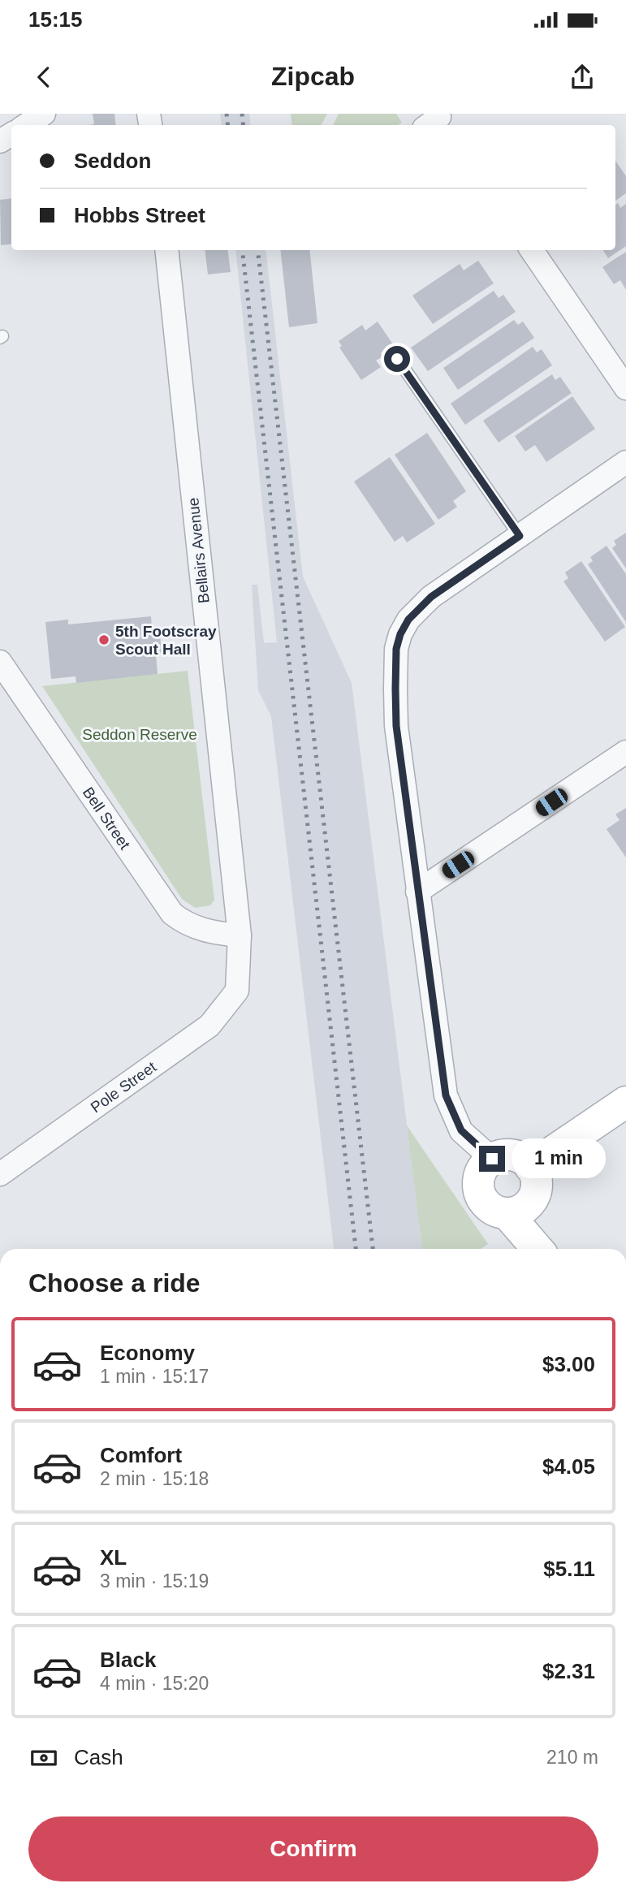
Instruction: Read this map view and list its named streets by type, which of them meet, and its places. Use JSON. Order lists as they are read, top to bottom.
{
  "streets": {
    "street": ["Bellairs Avenue", "Bell Street", "Pole Street"]
  },
  "crossings": [
    ["Bellairs Avenue", "Bell Street"],
    ["Bellairs Avenue", "Pole Street"]
  ],
  "parks": ["Seddon Reserve"],
  "places": ["5th Footscray Scout Hall"],
  "page": {
    "status": "15:15",
    "header": "Zipcab",
    "banner": ["Seddon", "Hobbs Street"],
    "bubble": "1 min",
    "heading": "Choose a ride",
    "list": [
      {
        "name": "Economy",
        "note": "1 min · 15:17",
        "value": "$3.00"
      },
      {
        "name": "Comfort",
        "note": "2 min · 15:18",
        "value": "$4.05"
      },
      {
        "name": "XL",
        "note": "3 min · 15:19",
        "value": "$5.11"
      },
      {
        "name": "Black",
        "note": "4 min · 15:20",
        "value": "$2.31"
      }
    ],
    "pay": ["Cash", "210 m"],
    "buttons": "Confirm"
  }
}
